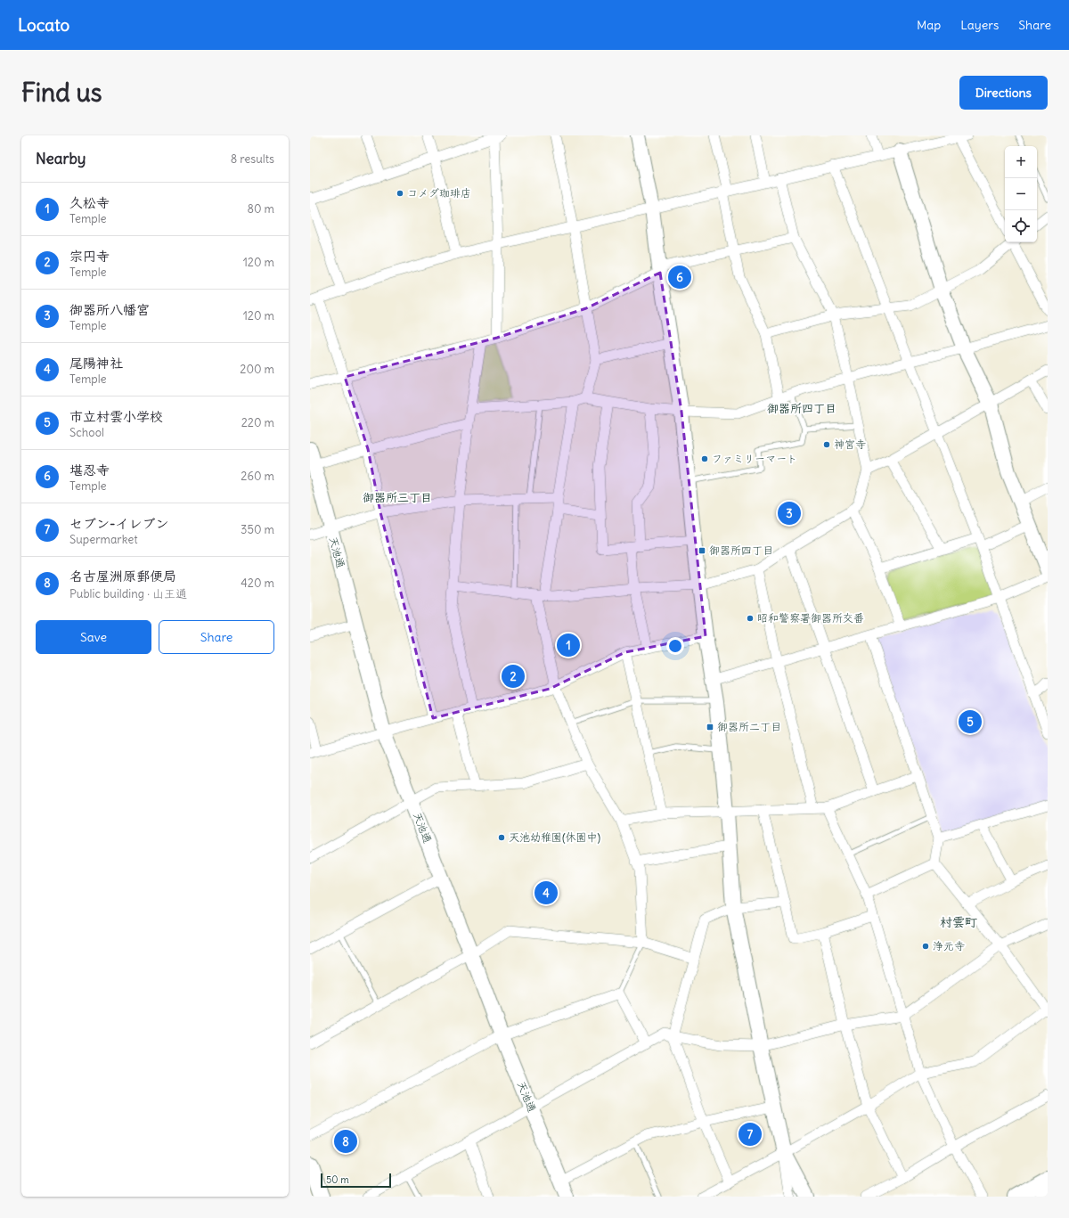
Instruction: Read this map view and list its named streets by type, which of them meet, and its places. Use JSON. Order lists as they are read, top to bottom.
{
  "streets": {
    "street": ["天池通"]
  },
  "districts": ["御器所四丁目", "御器所三丁目", "村雲町"],
  "places": {
    "other": [
      "コメダ珈琲店",
      "神宮寺",
      "ファミリーマート",
      "昭和警察署御器所交番",
      "天池幼稚園(休園中)",
      "浄元寺"
    ],
    "transit": ["御器所四丁目", "御器所二丁目"]
  },
  "scale_bar": "50 m",
  "page": {
    "header": "Locato",
    "nav": ["Map", "Layers", "Share"],
    "buttons": [
      "Directions",
      ["Save", "Share"]
    ],
    "title": "Find us",
    "heading": ["Nearby", "8 results"],
    "map_buttons": ["+", "−"],
    "list": [
      {
        "mark": "1",
        "name": "久松寺",
        "note": "Temple",
        "value": "80 m"
      },
      {
        "mark": "2",
        "name": "宗円寺",
        "note": "Temple",
        "value": "120 m"
      },
      {
        "mark": "3",
        "name": "御器所八幡宮",
        "note": "Temple",
        "value": "120 m"
      },
      {
        "mark": "4",
        "name": "尾陽神社",
        "note": "Temple",
        "value": "200 m"
      },
      {
        "mark": "5",
        "name": "市立村雲小学校",
        "note": "School",
        "value": "220 m"
      },
      {
        "mark": "6",
        "name": "堪忍寺",
        "note": "Temple",
        "value": "260 m"
      },
      {
        "mark": "7",
        "name": "セブン-イレブン",
        "note": "Supermarket",
        "value": "350 m"
      },
      {
        "mark": "8",
        "name": "名古屋洲原郵便局",
        "note": "Public building · 山王通",
        "value": "420 m"
      }
    ],
    "pins": [
      "6",
      "3",
      "1",
      "2",
      "5",
      "4",
      "7",
      "8"
    ],
    "scale": "50 m"
  }
}
